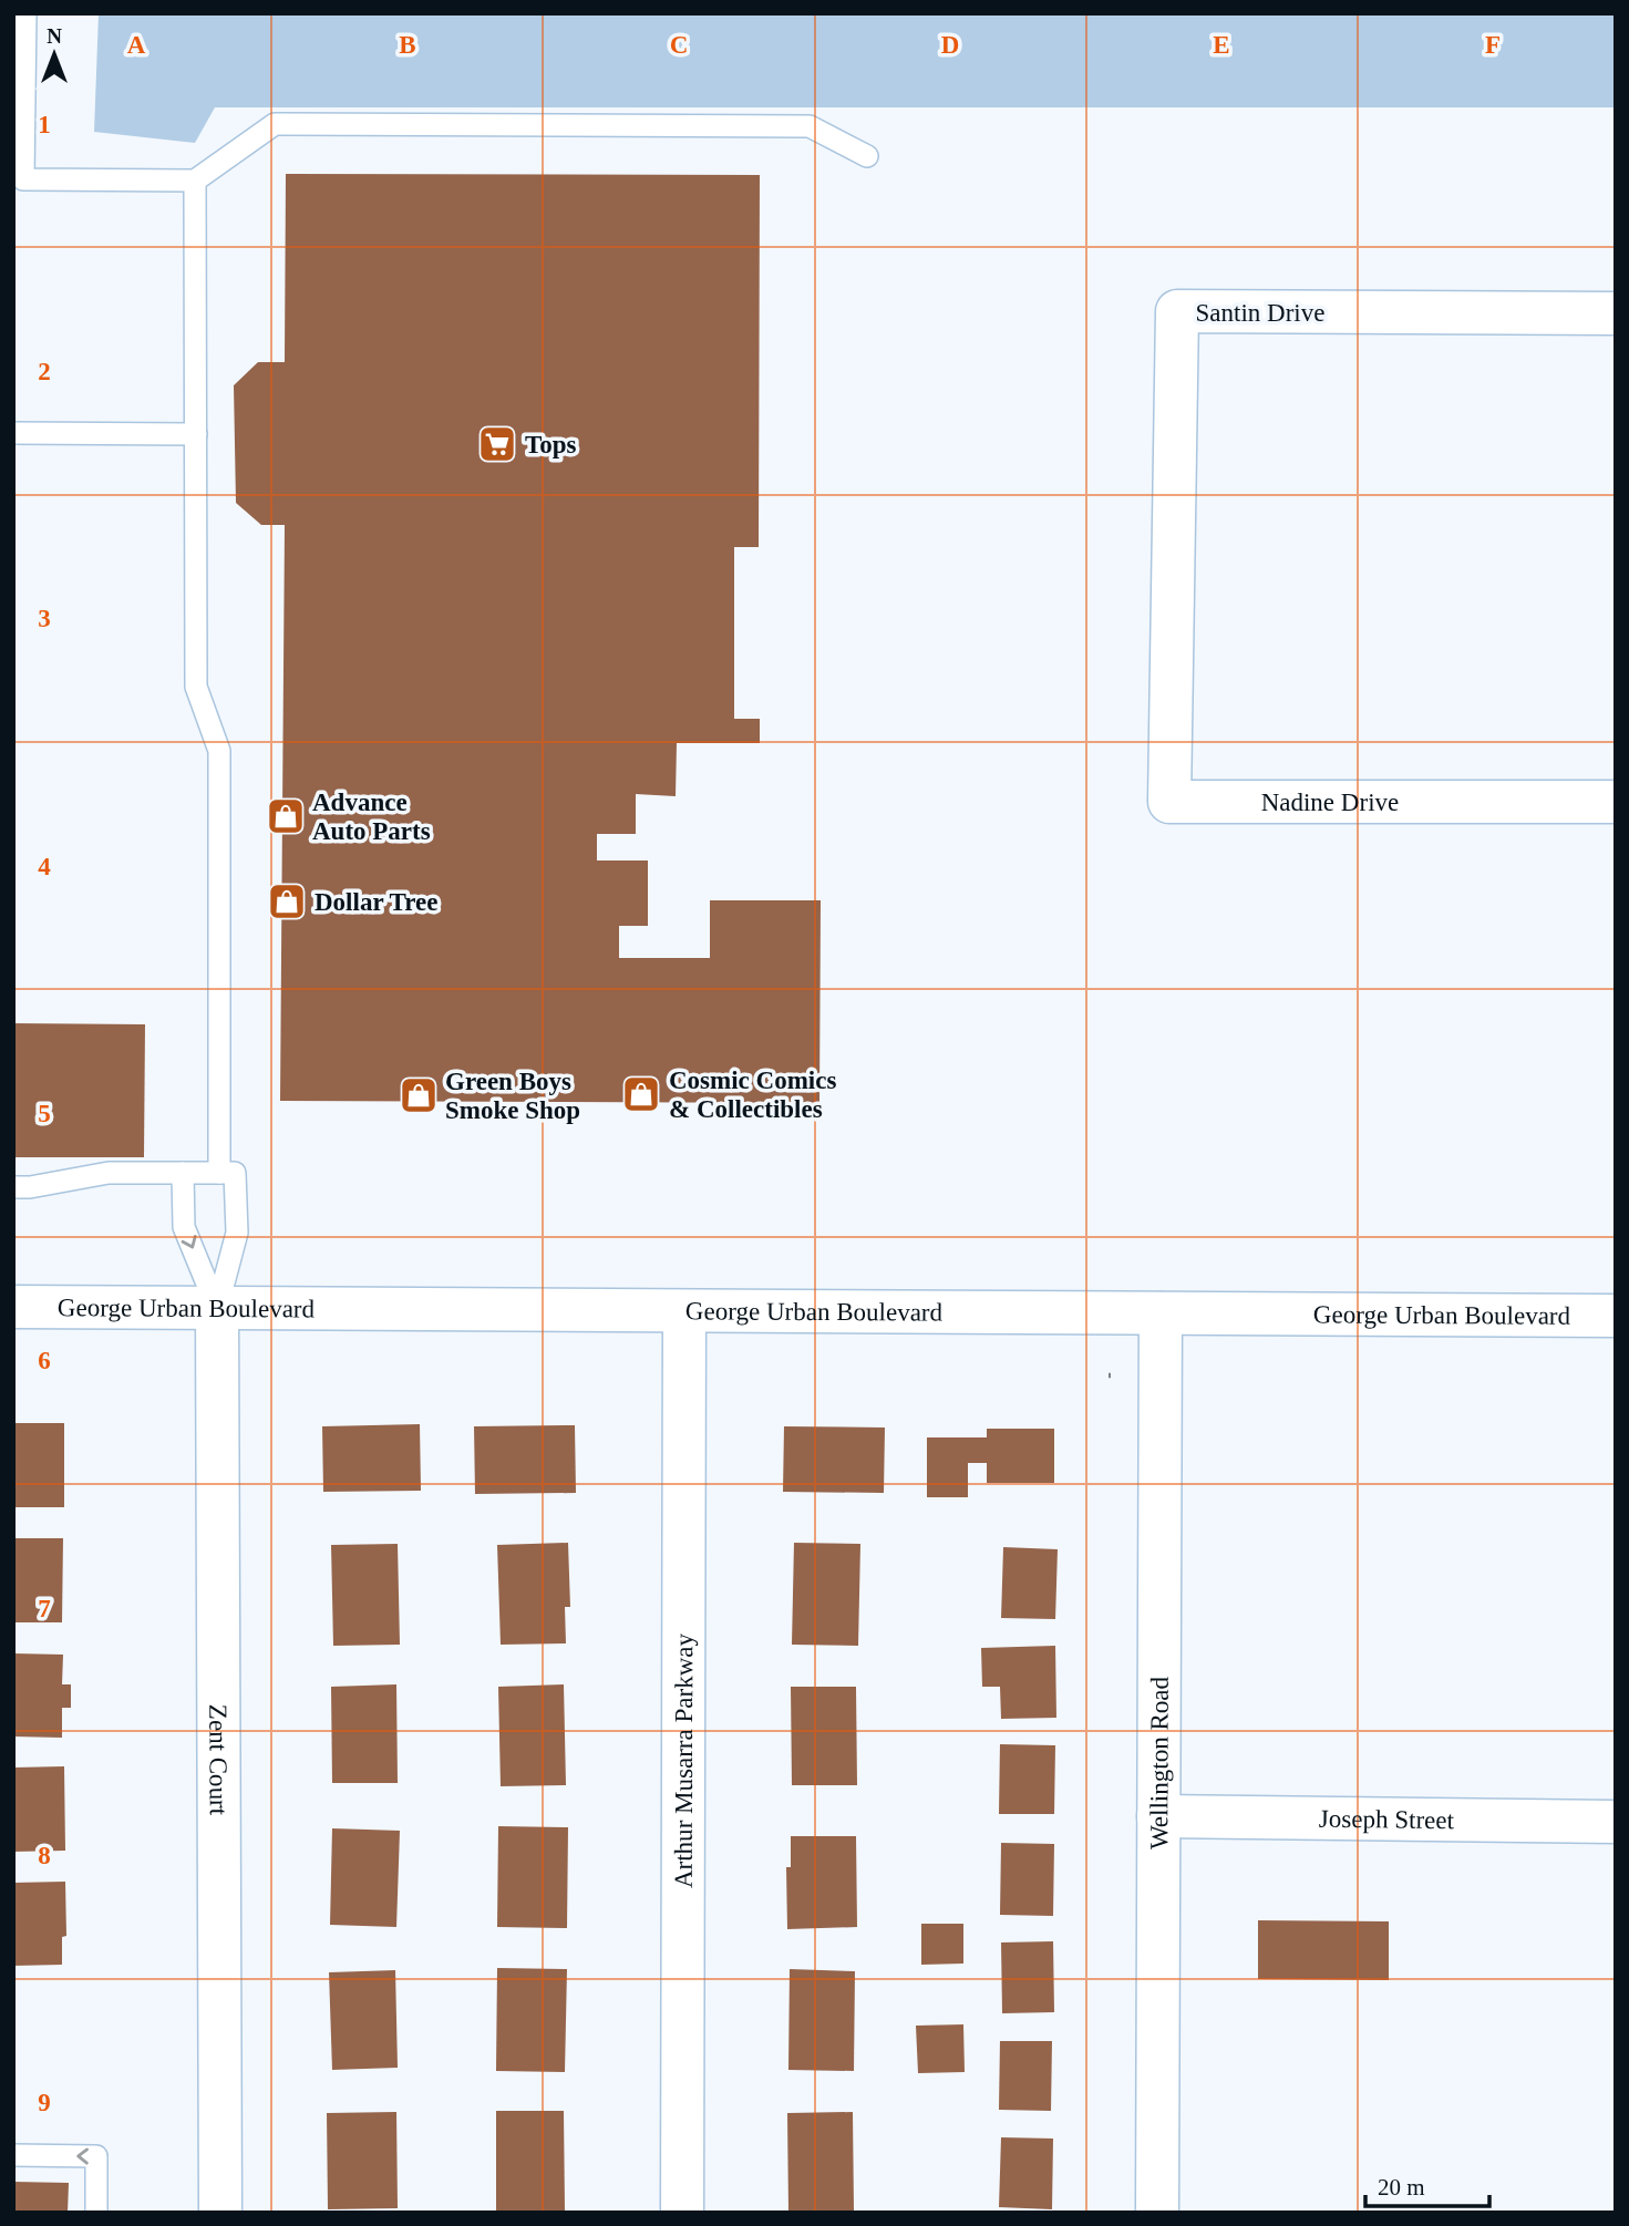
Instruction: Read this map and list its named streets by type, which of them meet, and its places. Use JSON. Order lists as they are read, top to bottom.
{
  "streets": {
    "street": [
      "Santin Drive",
      "Nadine Drive",
      "George Urban Boulevard",
      "Zent Court",
      "Arthur Musarra Parkway",
      "Wellington Road",
      "Joseph Street"
    ]
  },
  "crossings": [
    ["Santin Drive", "Nadine Drive"],
    ["George Urban Boulevard", "Zent Court"],
    ["George Urban Boulevard", "Arthur Musarra Parkway"],
    ["George Urban Boulevard", "Wellington Road"],
    ["Wellington Road", "Joseph Street"]
  ],
  "places": {
    "supermarket": ["Tops"],
    "shop": [
      "Advance Auto Parts",
      "Dollar Tree",
      "Cosmic Comics & Collectibles",
      "Green Boys Smoke Shop"
    ]
  },
  "scale_bar": "20 m",
  "north": "top",
  "grid": {
    "columns": [
      "A",
      "B",
      "C",
      "D",
      "E",
      "F"
    ],
    "rows": [
      "1",
      "2",
      "3",
      "4",
      "5",
      "6",
      "7",
      "8",
      "9"
    ]
  }
}
